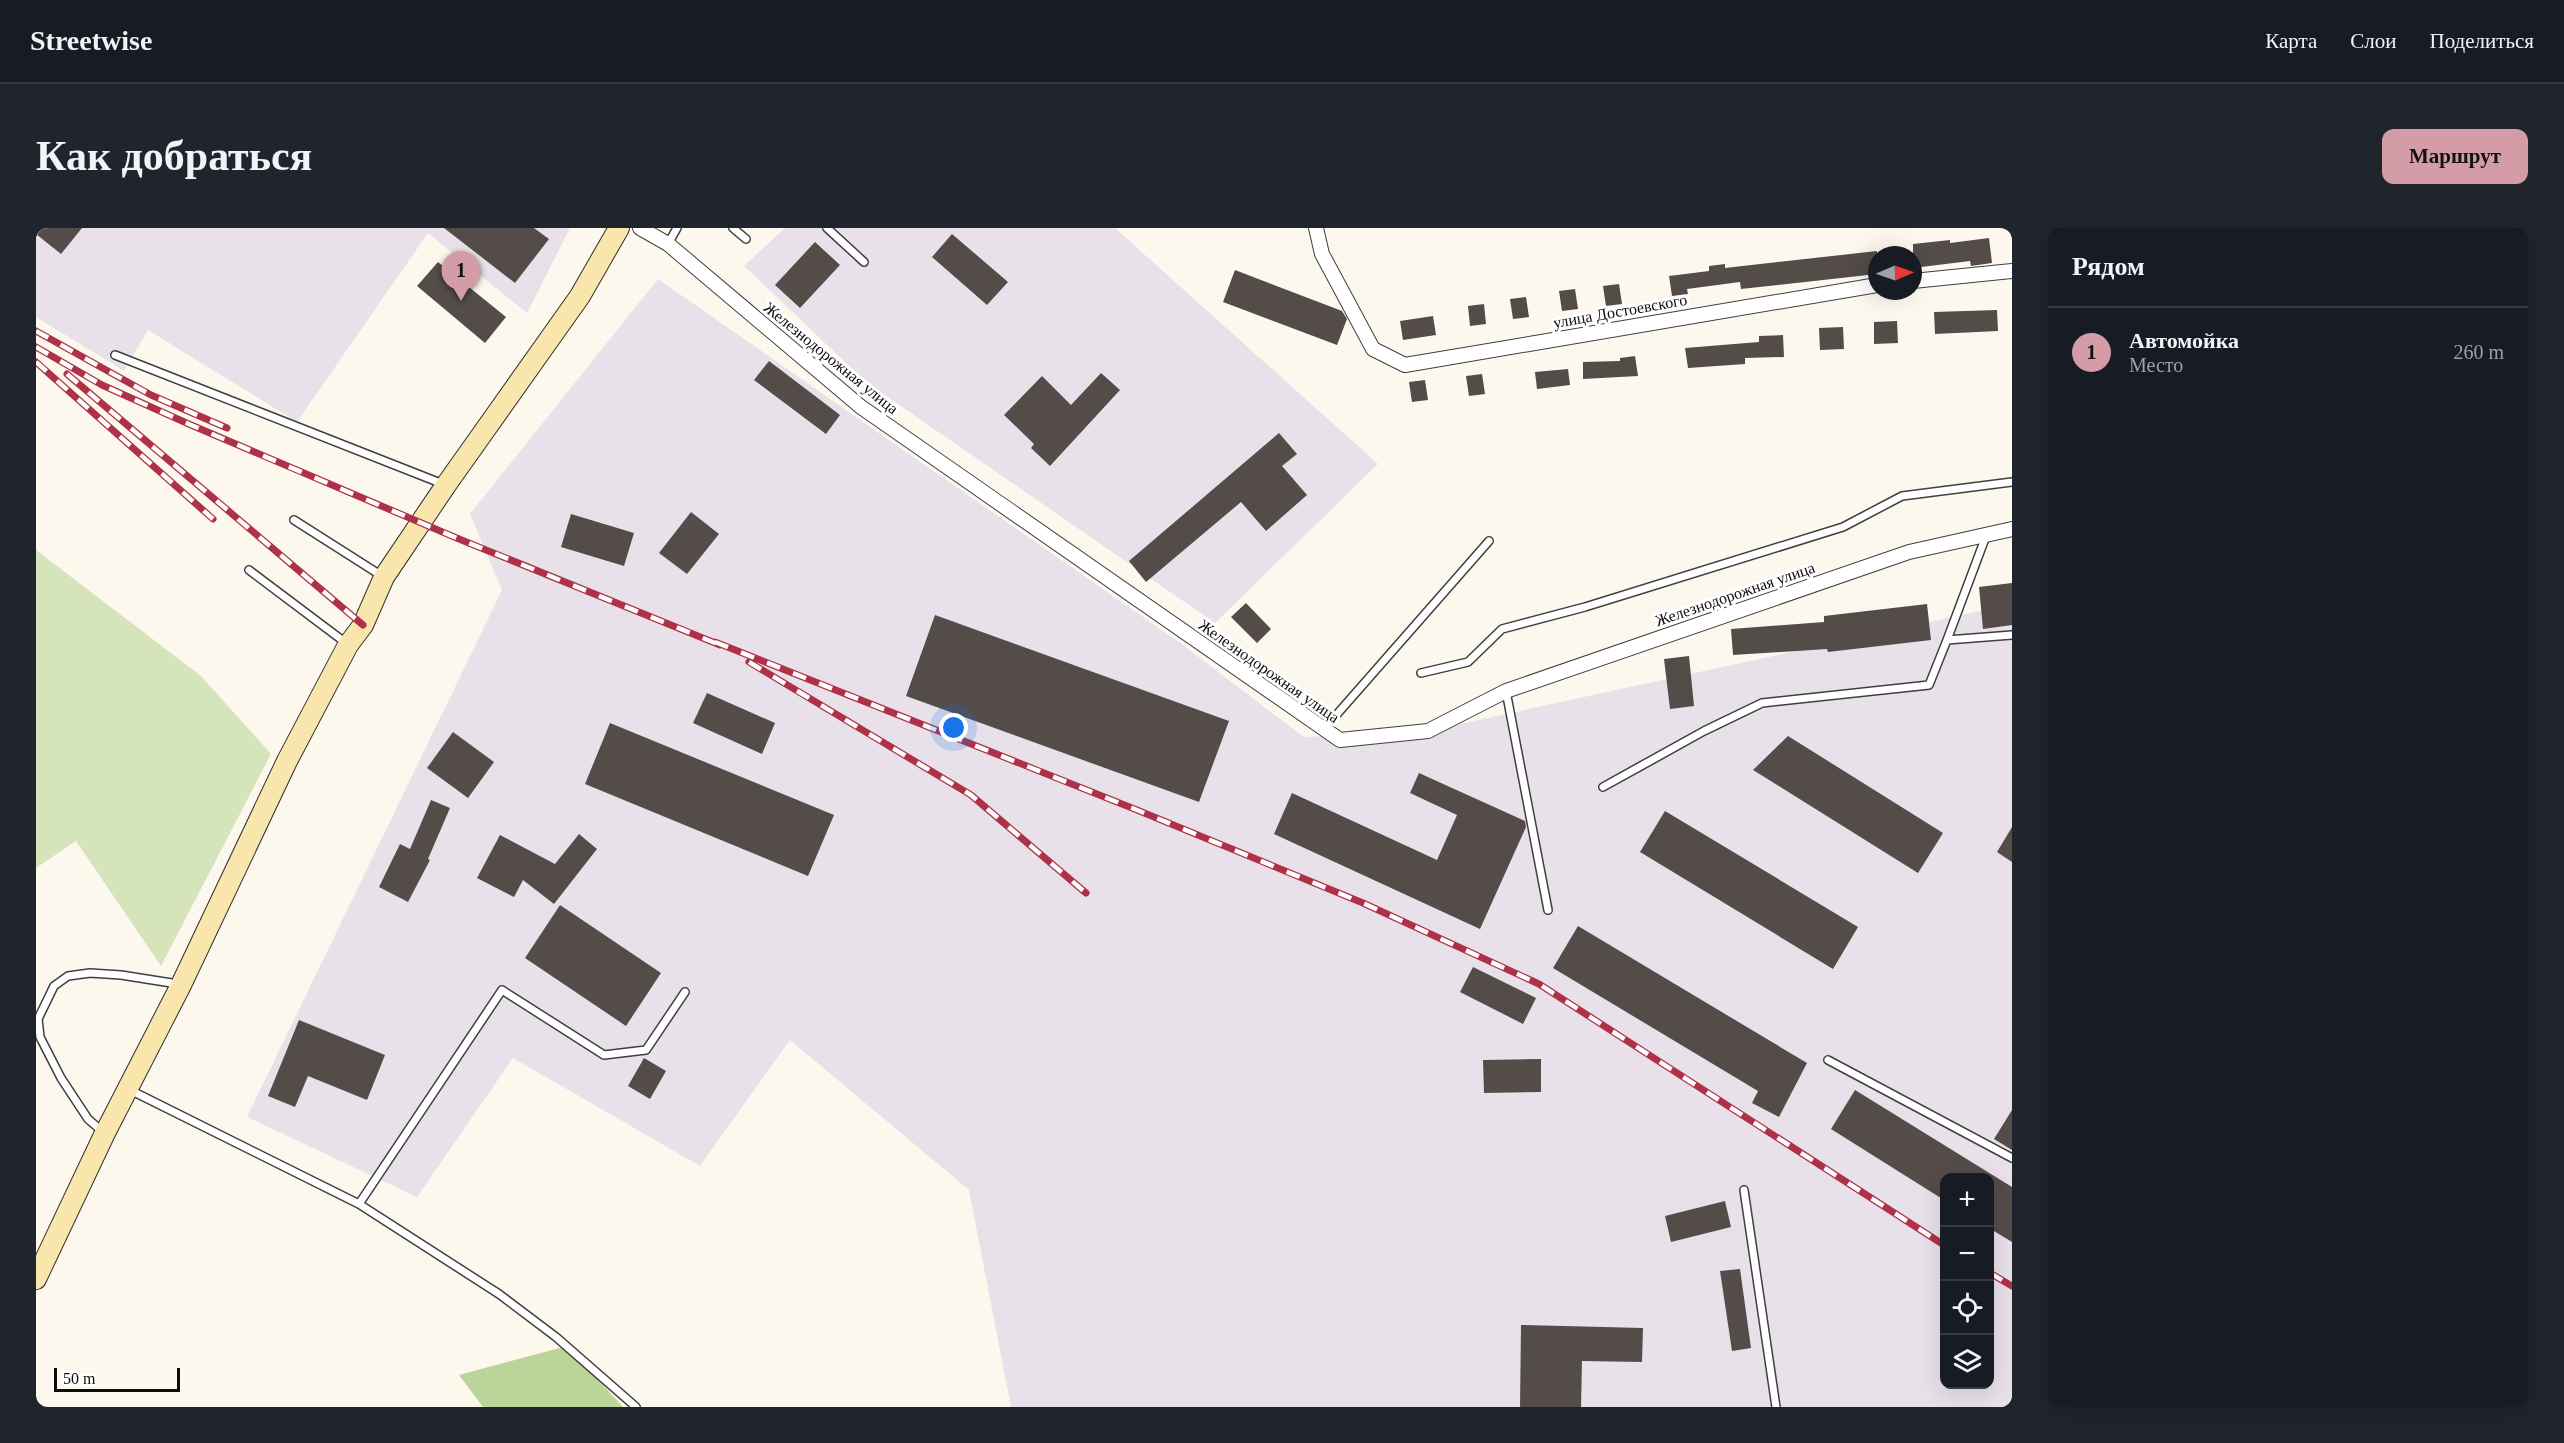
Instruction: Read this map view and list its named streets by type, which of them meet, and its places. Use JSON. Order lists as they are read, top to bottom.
{
  "streets": {
    "street": ["улица Достоевского", "Железнодорожная улица"]
  },
  "scale_bar": "50 m",
  "north": "right",
  "page": {
    "header": "Streetwise",
    "nav": ["Карта", "Слои", "Поделиться"],
    "buttons": "Маршрут",
    "title": "Как добраться",
    "heading": "Рядом",
    "pins": "1",
    "list": [
      {
        "mark": "1",
        "name": "Автомойка",
        "note": "Место",
        "value": "260 m"
      }
    ],
    "map_buttons": ["+", "−"],
    "scale": "50 m"
  }
}
